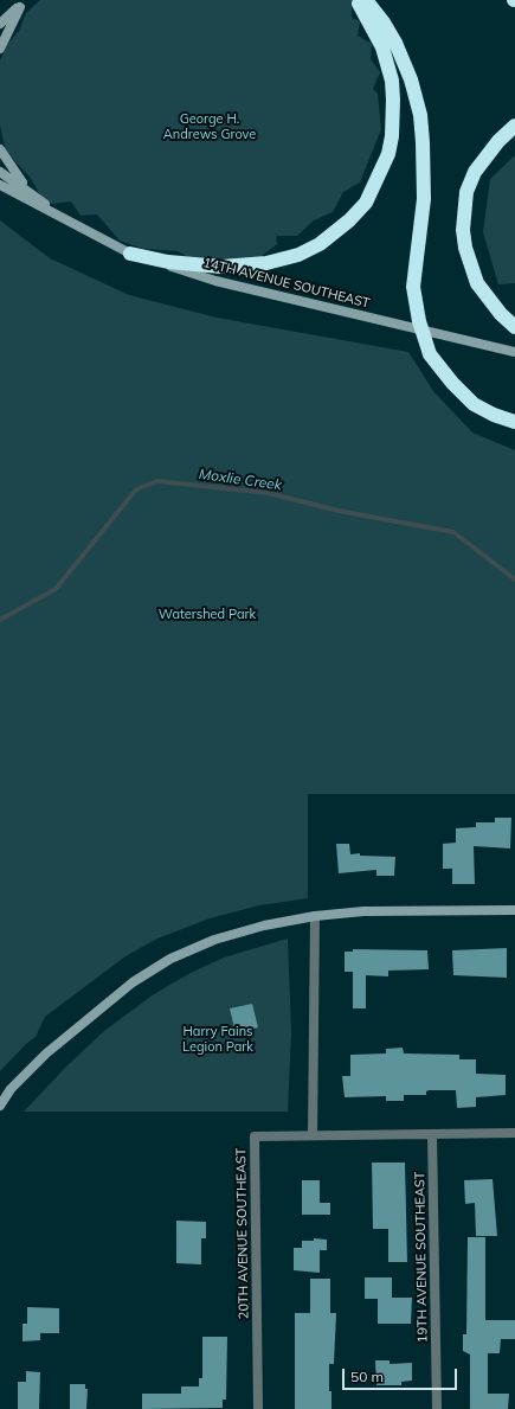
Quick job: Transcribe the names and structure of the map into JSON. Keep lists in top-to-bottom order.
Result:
{
  "streets": {
    "main road": ["14TH AVENUE SOUTHEAST"],
    "street": ["20TH AVENUE SOUTHEAST", "19TH AVENUE SOUTHEAST"]
  },
  "water": ["Moxlie Creek"],
  "parks": ["George H. Andrews Grove", "Watershed Park", "Harry Fains Legion Park"],
  "scale_bar": "50 m"
}
